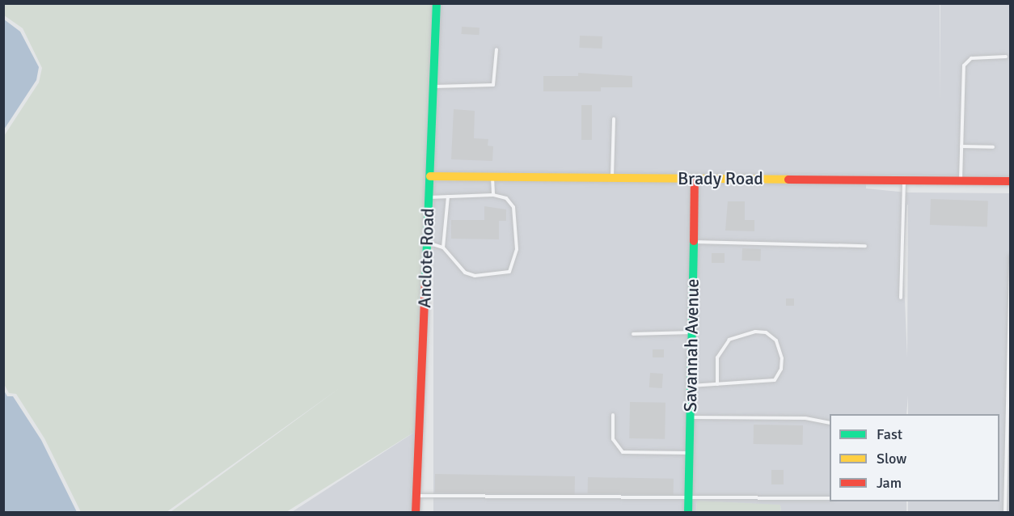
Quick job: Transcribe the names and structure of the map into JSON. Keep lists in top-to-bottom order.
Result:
{
  "streets": {
    "street": ["Brady Road", "Anclote Road", "Savannah Avenue"]
  },
  "crossings": [
    ["Brady Road", "Anclote Road"],
    ["Brady Road", "Savannah Avenue"]
  ],
  "legend": ["Fast", "Slow", "Jam"]
}
